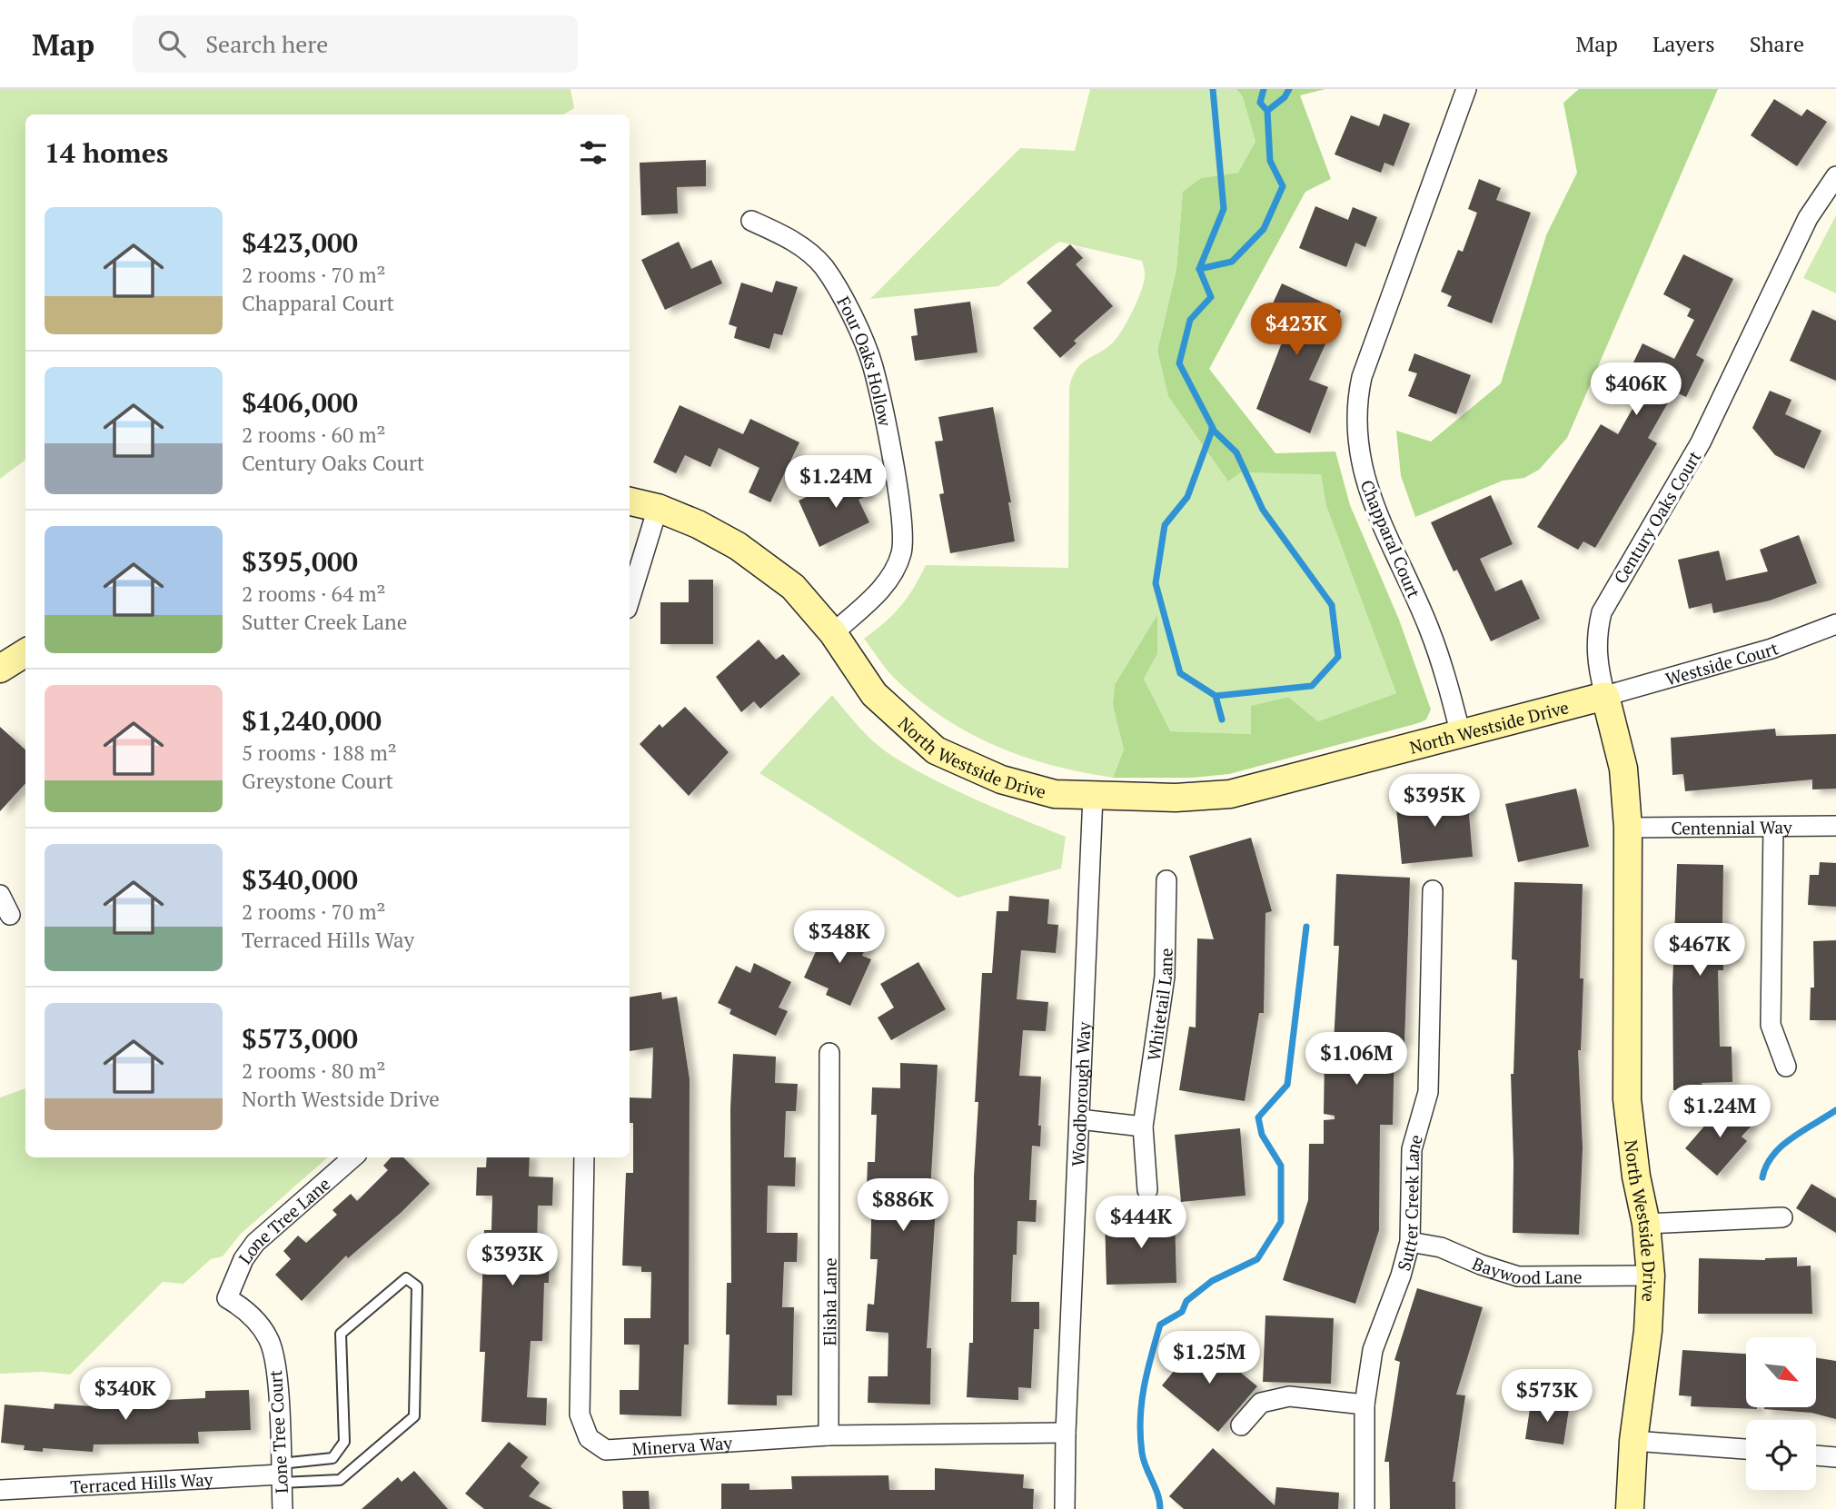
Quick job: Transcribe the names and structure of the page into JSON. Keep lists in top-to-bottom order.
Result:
{
  "streets": {
    "street": [
      "Four Oaks Hollow",
      "Century Oaks Court",
      "Chapparal Court",
      "Westside Court",
      "North Westside Drive",
      "Centennial Way",
      "Whitetail Lane",
      "Woodborough Way",
      "Sutter Creek Lane",
      "Lone Tree Lane",
      "Baywood Lane",
      "Elisha Lane",
      "Lone Tree Court",
      "Minerva Way",
      "Terraced Hills Way"
    ]
  },
  "crossings": [
    ["Four Oaks Hollow", "North Westside Drive"],
    ["Century Oaks Court", "Westside Court"],
    ["Century Oaks Court", "North Westside Drive"],
    ["Chapparal Court", "North Westside Drive"],
    ["Westside Court", "North Westside Drive"],
    ["North Westside Drive", "Centennial Way"],
    ["North Westside Drive", "Woodborough Way"],
    ["North Westside Drive", "Baywood Lane"],
    ["Woodborough Way", "Minerva Way"],
    ["Sutter Creek Lane", "Baywood Lane"],
    ["Lone Tree Lane", "Lone Tree Court"],
    ["Elisha Lane", "Minerva Way"],
    ["Lone Tree Court", "Terraced Hills Way"]
  ],
  "north": "bottom right",
  "page": {
    "header": "Map",
    "search": "Search here",
    "nav": ["Map", "Layers", "Share"],
    "heading": "14 homes",
    "list": [
      {
        "name": "$423,000",
        "note": "2 rooms · 70 m² · Chapparal Court"
      },
      {
        "name": "$406,000",
        "note": "2 rooms · 60 m² · Century Oaks Court"
      },
      {
        "name": "$395,000",
        "note": "2 rooms · 64 m² · Sutter Creek Lane"
      },
      {
        "name": "$1,240,000",
        "note": "5 rooms · 188 m² · Greystone Court"
      },
      {
        "name": "$340,000",
        "note": "2 rooms · 70 m² · Terraced Hills Way"
      },
      {
        "name": "$573,000",
        "note": "2 rooms · 80 m² · North Westside Drive"
      }
    ],
    "price": [
      "$423K",
      "$406K",
      "$1.24M",
      "$395K",
      "$348K",
      "$467K",
      "$1.06M",
      "$1.24M",
      "$886K",
      "$444K",
      "$393K",
      "$1.25M",
      "$340K",
      "$573K"
    ]
  }
}
